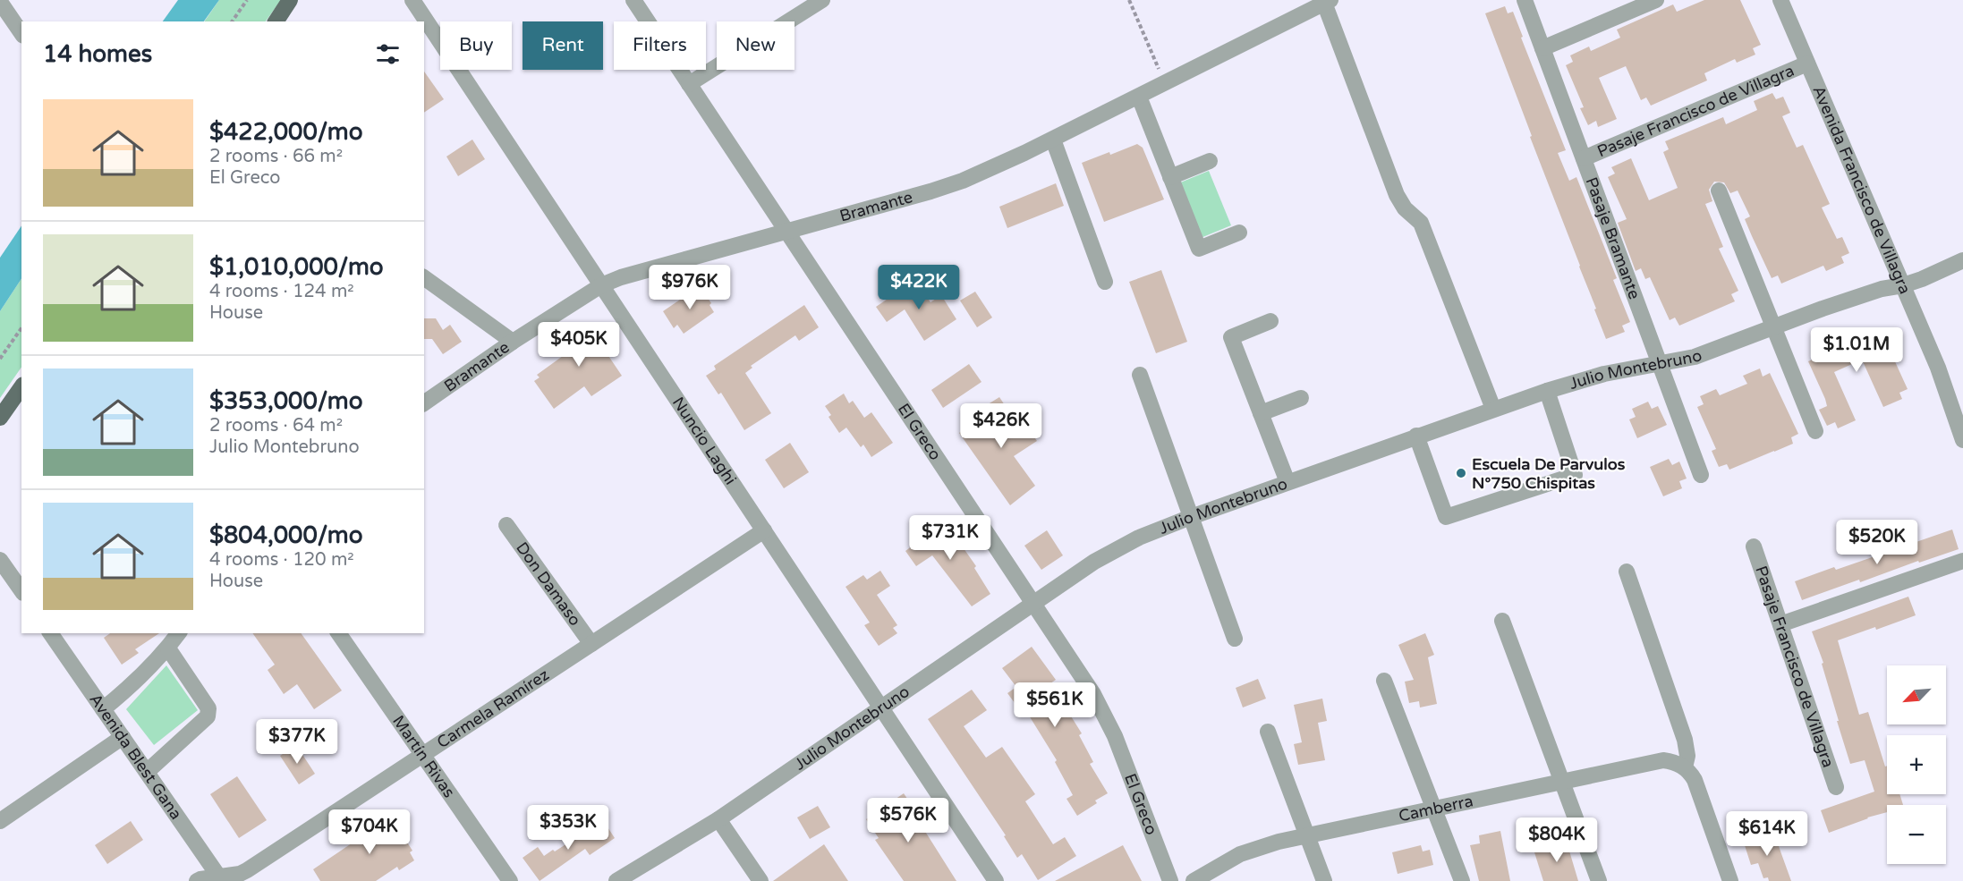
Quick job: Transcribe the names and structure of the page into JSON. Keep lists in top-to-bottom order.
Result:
{
  "streets": {
    "street": [
      "Pasaje Francisco de Villagra",
      "Avenida Francisco de Villagra",
      "Bramante",
      "Pasaje Bramante",
      "Julio Montebruno",
      "El Greco",
      "Nuncio Laghi",
      "Don Damaso",
      "Carmela Ramírez",
      "Martín Rivas",
      "Avenida Blest Gana",
      "Camberra"
    ]
  },
  "crossings": [
    ["Pasaje Francisco de Villagra", "Avenida Francisco de Villagra"],
    ["Pasaje Francisco de Villagra", "Pasaje Bramante"],
    ["Avenida Francisco de Villagra", "Julio Montebruno"],
    ["Bramante", "El Greco"],
    ["Bramante", "Nuncio Laghi"],
    ["Pasaje Bramante", "Julio Montebruno"],
    ["Julio Montebruno", "El Greco"],
    ["Julio Montebruno", "Nuncio Laghi"],
    ["Nuncio Laghi", "Carmela Ramírez"],
    ["Don Damaso", "Carmela Ramírez"],
    ["Carmela Ramírez", "Martín Rivas"],
    ["Carmela Ramírez", "Avenida Blest Gana"]
  ],
  "places": ["Escuela De Parvulos N°750 Chispitas"],
  "north": "bottom left",
  "page": {
    "chip": [
      "Buy",
      "Rent",
      "Filters",
      "New"
    ],
    "heading": "14 homes",
    "list": [
      {
        "name": "$422,000/mo",
        "note": "2 rooms · 66 m² · El Greco"
      },
      {
        "name": "$1,010,000/mo",
        "note": "4 rooms · 124 m² · House"
      },
      {
        "name": "$353,000/mo",
        "note": "2 rooms · 64 m² · Julio Montebruno"
      },
      {
        "name": "$804,000/mo",
        "note": "4 rooms · 120 m² · House"
      }
    ],
    "price": [
      "$976K",
      "$422K",
      "$405K",
      "$1.01M",
      "$426K",
      "$731K",
      "$520K",
      "$561K",
      "$377K",
      "$576K",
      "$353K",
      "$704K",
      "$614K",
      "$804K"
    ],
    "map_buttons": ["+", "−"]
  }
}
